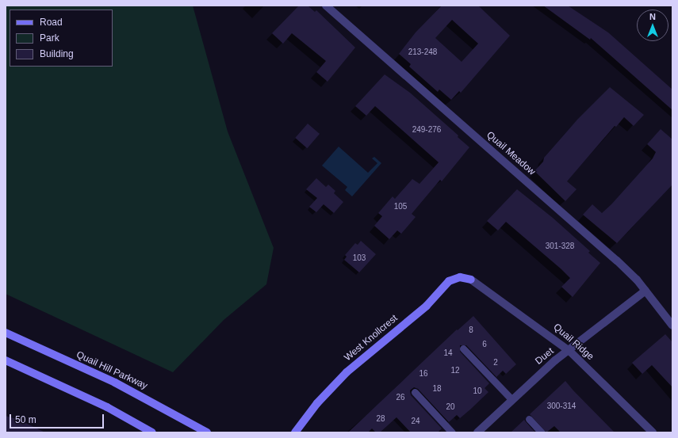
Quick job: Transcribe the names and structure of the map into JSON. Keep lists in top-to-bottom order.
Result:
{
  "streets": {
    "main road": ["West Knollcrest", "Quail Hill Parkway"],
    "street": ["Quail Meadow", "Quail Ridge", "Duet"]
  },
  "crossings": [
    ["Quail Meadow", "Duet"],
    ["West Knollcrest", "Quail Ridge"],
    ["Quail Ridge", "Duet"]
  ],
  "house_numbers": [
    "213-248",
    "249-276",
    "105",
    "301-328",
    "103",
    "8",
    "6",
    "14",
    "2",
    "12",
    "16",
    "18",
    "10",
    "26",
    "300-314",
    "20",
    "28",
    "24"
  ],
  "legend": ["Road", "Park", "Building"],
  "scale_bar": "50 m",
  "north": "top"
}
